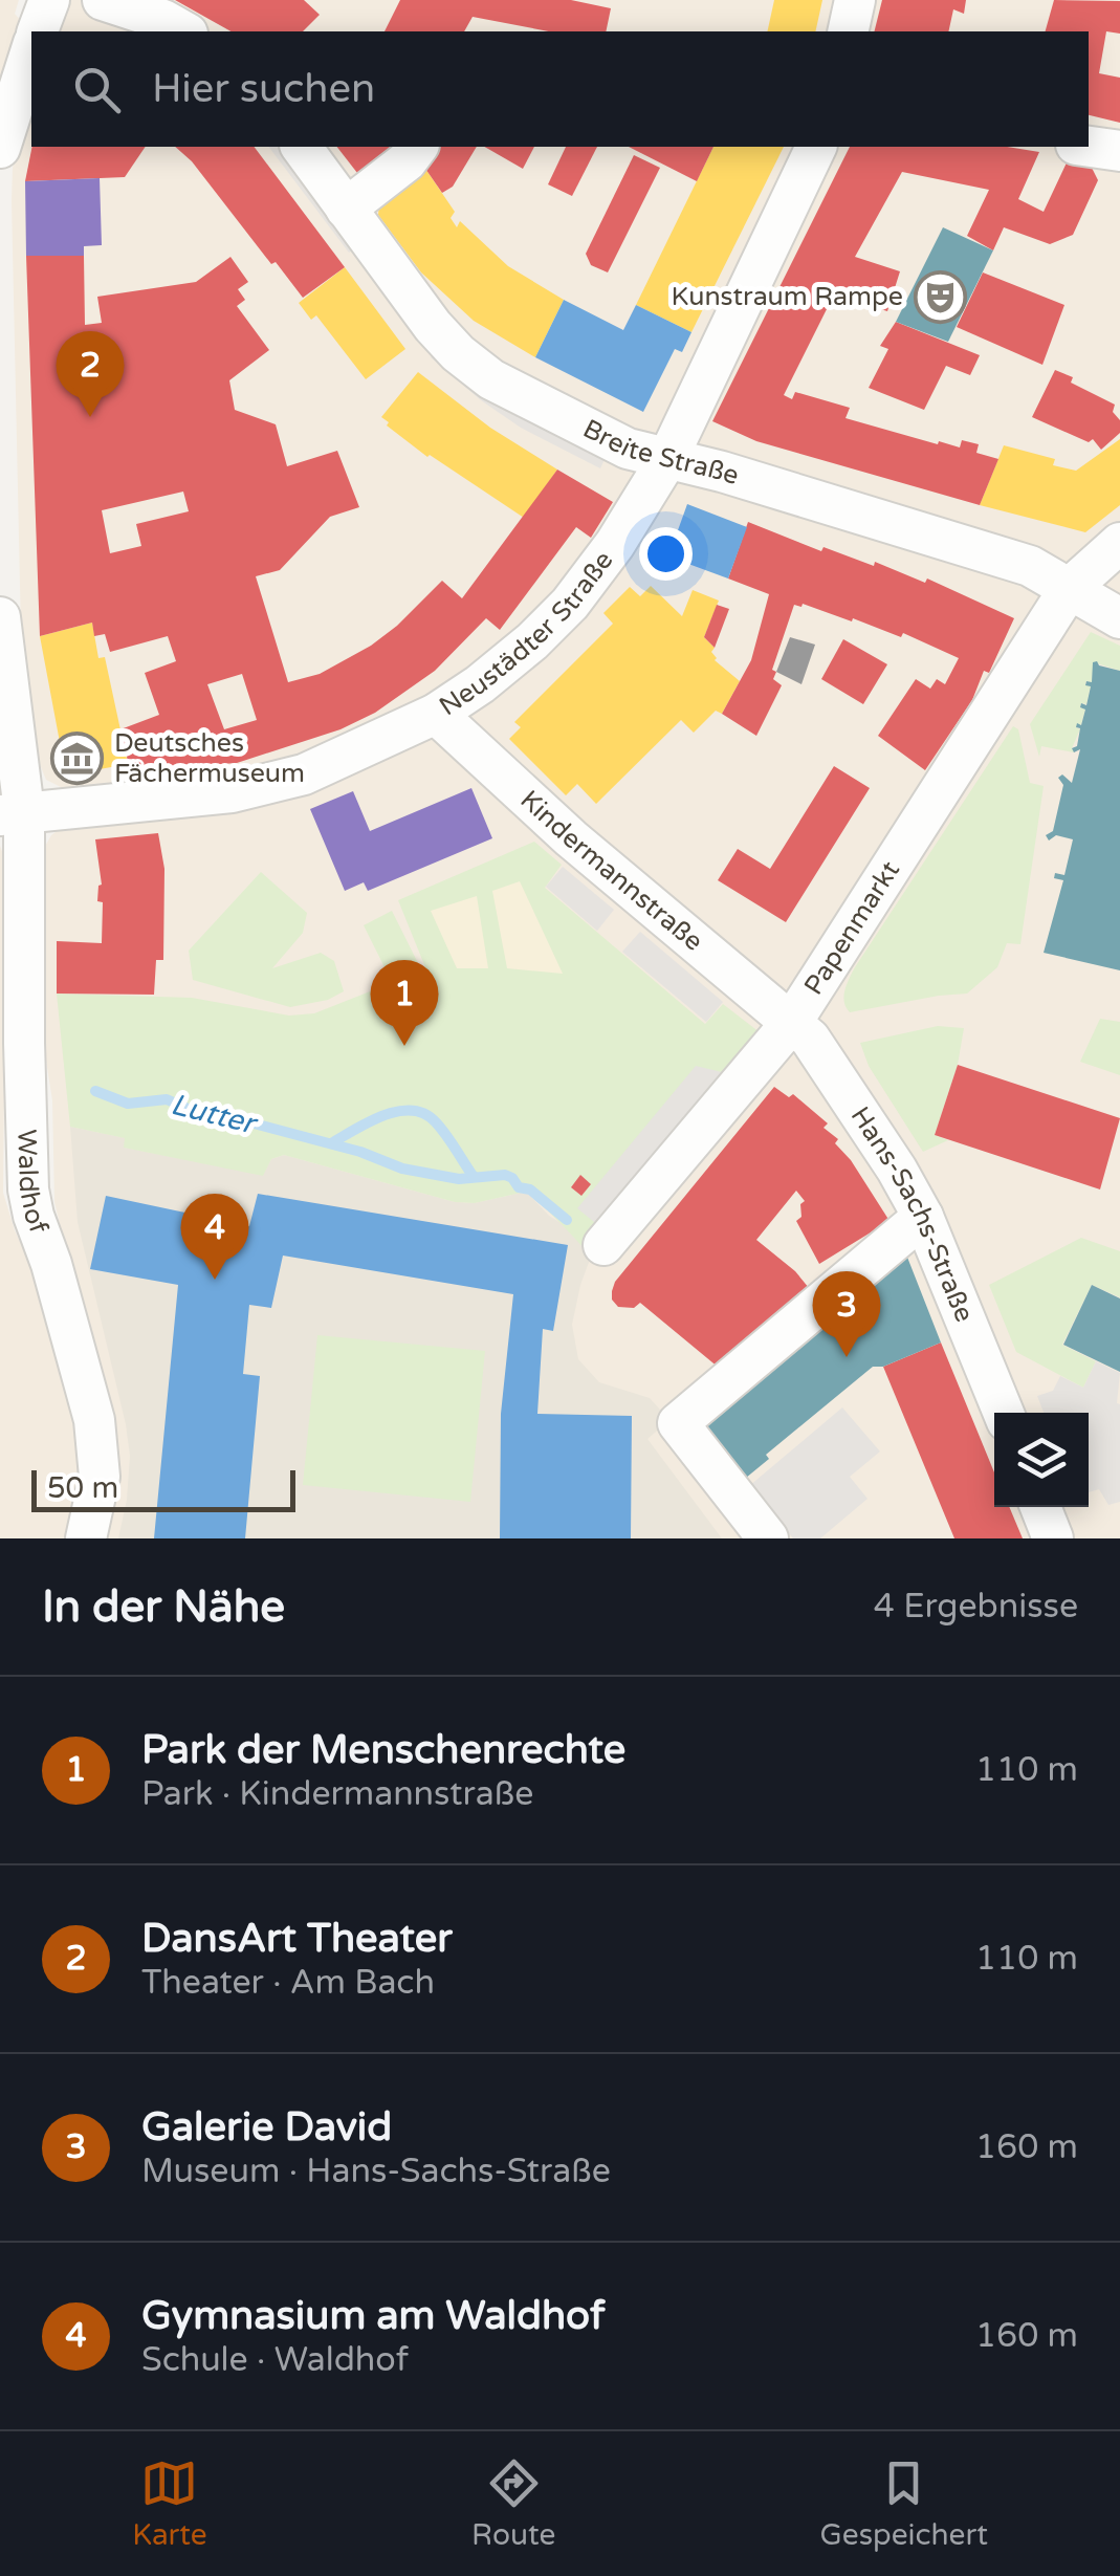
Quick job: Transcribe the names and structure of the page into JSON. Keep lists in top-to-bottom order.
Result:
{
  "streets": {
    "street": [
      "Breite Straße",
      "Neustädter Straße",
      "Kindermannstraße",
      "Papenmarkt",
      "Waldhof",
      "Hans-Sachs-Straße"
    ]
  },
  "crossings": [
    ["Breite Straße", "Neustädter Straße"],
    ["Breite Straße", "Papenmarkt"],
    ["Neustädter Straße", "Kindermannstraße"],
    ["Neustädter Straße", "Waldhof"],
    ["Kindermannstraße", "Papenmarkt"],
    ["Kindermannstraße", "Hans-Sachs-Straße"],
    ["Papenmarkt", "Hans-Sachs-Straße"]
  ],
  "water": ["Lutter"],
  "places": {
    "theatre": ["Kunstraum Rampe"],
    "museum": ["Deutsches Fächermuseum"]
  },
  "scale_bar": "50 m",
  "page": {
    "search": "Hier suchen",
    "pins": [
      "2",
      "1",
      "4",
      "3"
    ],
    "scale": "50 m",
    "heading": ["In der Nähe", "4 Ergebnisse"],
    "list": [
      {
        "mark": "1",
        "name": "Park der Menschenrechte",
        "note": "Park · Kindermannstraße",
        "value": "110 m"
      },
      {
        "mark": "2",
        "name": "DansArt Theater",
        "note": "Theater · Am Bach",
        "value": "110 m"
      },
      {
        "mark": "3",
        "name": "Galerie David",
        "note": "Museum · Hans-Sachs-Straße",
        "value": "160 m"
      },
      {
        "mark": "4",
        "name": "Gymnasium am Waldhof",
        "note": "Schule · Waldhof",
        "value": "160 m"
      }
    ],
    "nav": ["Karte", "Route", "Gespeichert"]
  }
}
